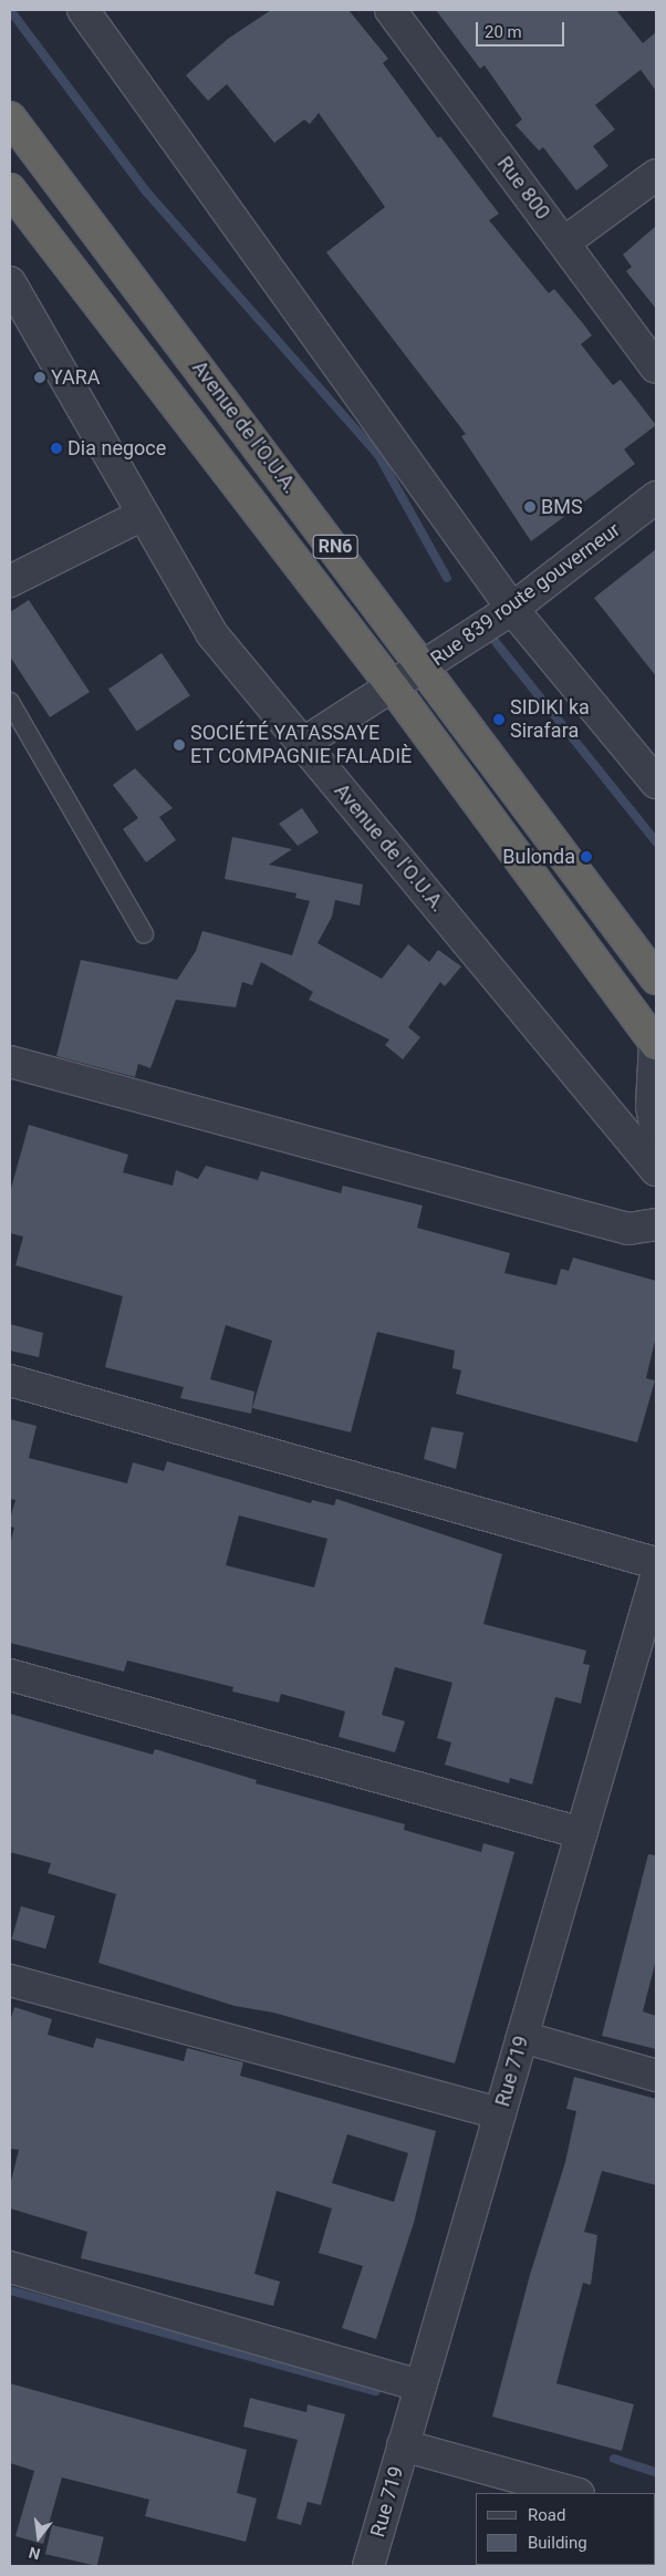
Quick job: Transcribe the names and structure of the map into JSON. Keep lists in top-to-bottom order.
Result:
{
  "streets": {
    "highway": ["Avenue de l'O.U.A.", "RN6"],
    "street": ["Rue 800", "Rue 839 route gouverneur", "Rue 719"]
  },
  "crossings": [
    ["Avenue de l'O.U.A.", "Rue 839 route gouverneur"]
  ],
  "places": [
    "YARA",
    "Dia negoce",
    "BMS",
    "SIDIKI ka Sirafara",
    "SOCIÉTÉ YATASSAYE ET COMPAGNIE FALADIÈ",
    "Bulonda"
  ],
  "legend": ["Road", "Building"],
  "scale_bar": "20 m",
  "north": "bottom"
}
